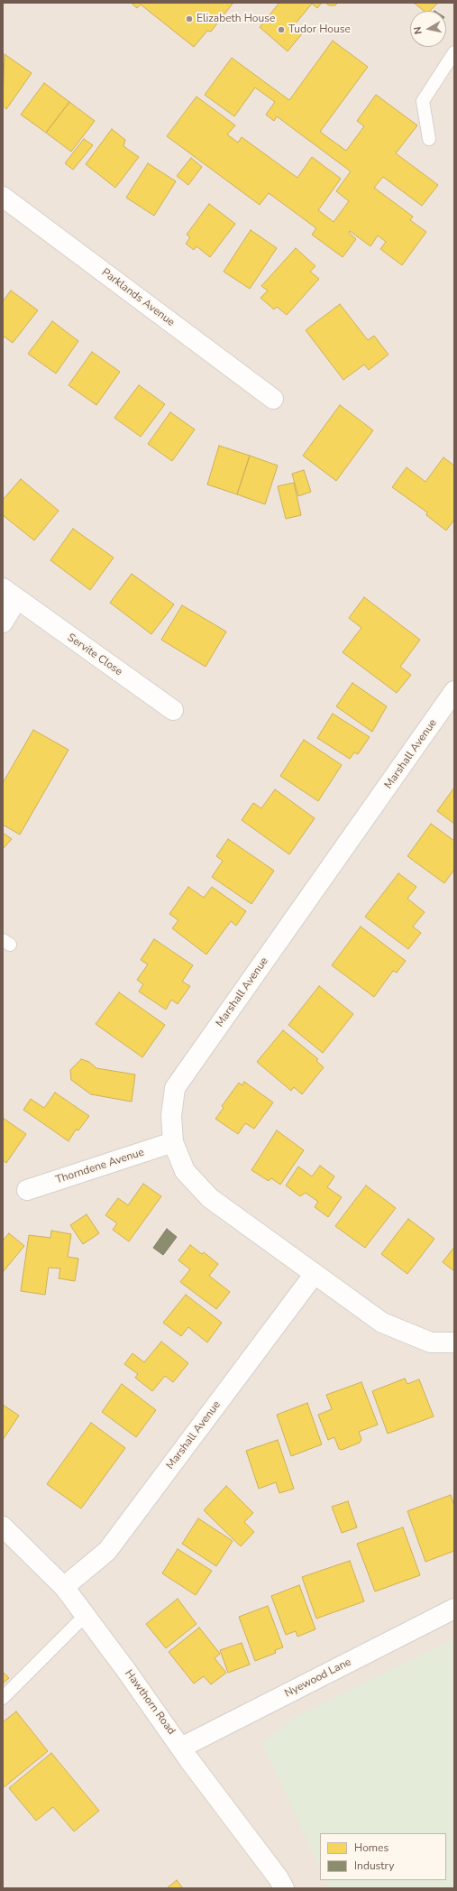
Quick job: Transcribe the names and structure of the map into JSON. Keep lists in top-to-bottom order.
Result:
{
  "streets": {
    "street": [
      "Parklands Avenue",
      "Servite Close",
      "Marshall Avenue",
      "Thorndene Avenue",
      "Nyewood Lane",
      "Hawthorn Road"
    ]
  },
  "crossings": [
    ["Marshall Avenue", "Thorndene Avenue"],
    ["Marshall Avenue", "Hawthorn Road"],
    ["Nyewood Lane", "Hawthorn Road"]
  ],
  "places": ["Elizabeth House", "Tudor House"],
  "legend": ["Homes", "Industry"],
  "north": "left"
}
